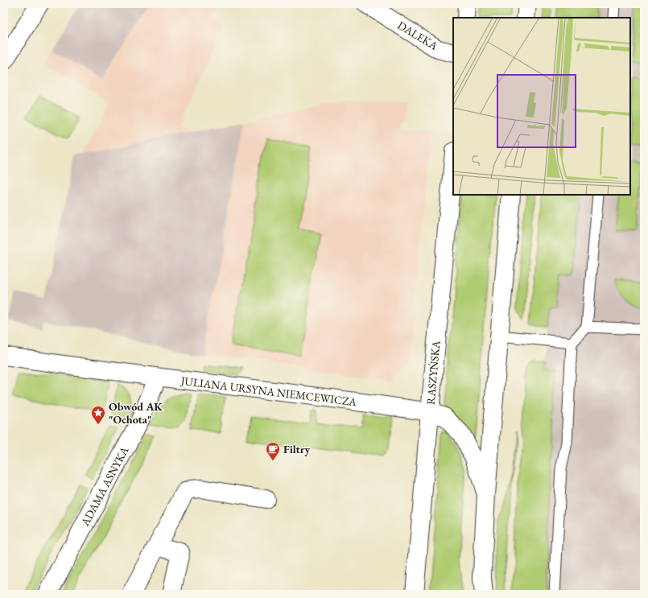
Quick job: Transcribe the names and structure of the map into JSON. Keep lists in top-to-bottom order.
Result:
{
  "streets": {
    "street": [
      "DALEKA",
      "RASZYŃSKA",
      "JULIANA URSYNA NIEMCEWICZA",
      "ADAMA ASNYKA"
    ]
  },
  "crossings": [
    ["RASZYŃSKA", "JULIANA URSYNA NIEMCEWICZA"],
    ["JULIANA URSYNA NIEMCEWICZA", "ADAMA ASNYKA"]
  ],
  "places": {
    "place": ["Obwód AK \"Ochota\""],
    "cafe": ["Filtry"]
  }
}
